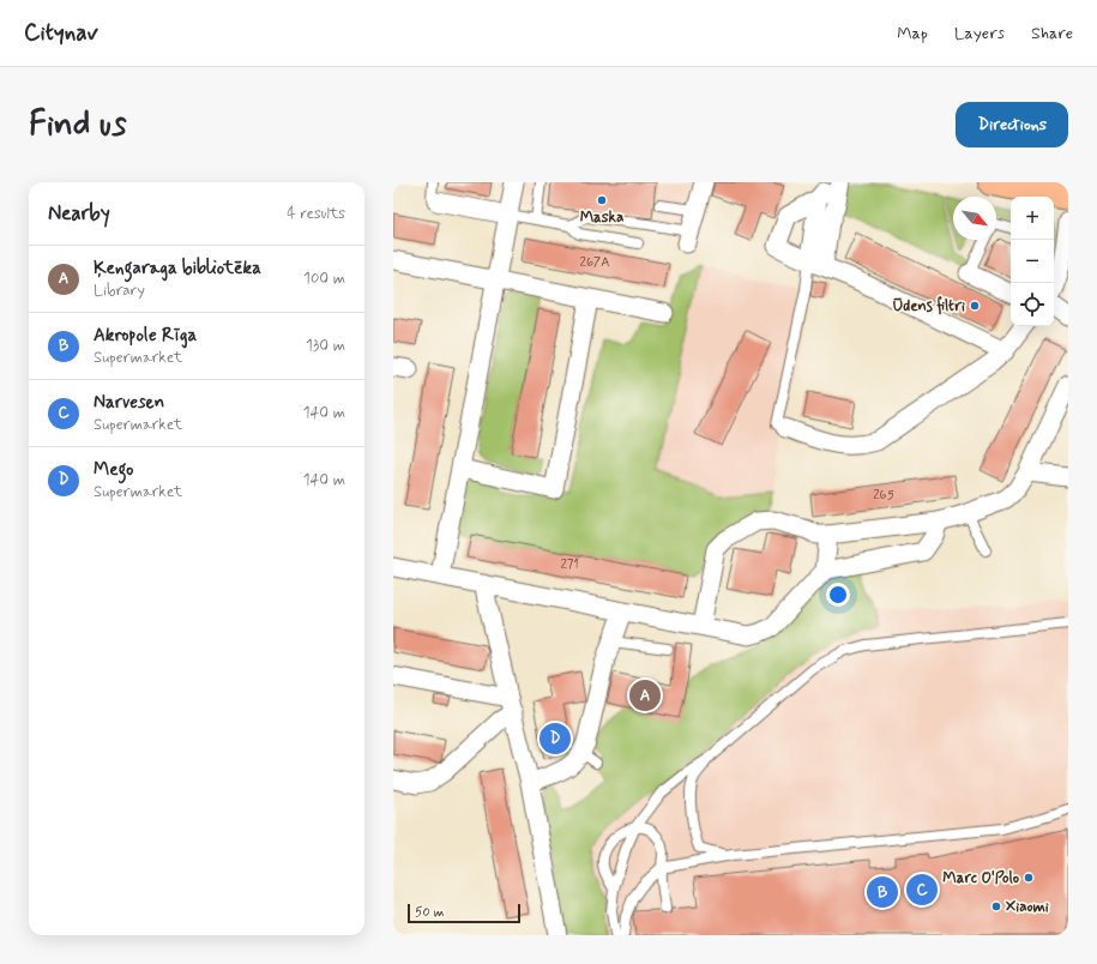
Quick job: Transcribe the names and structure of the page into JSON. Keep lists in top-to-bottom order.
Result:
{
  "places": [
    "Maska",
    "Ūdens filtri",
    "Marc O'Polo",
    "Xiaomi"
  ],
  "house_numbers": ["267A", "265", "271"],
  "scale_bar": "50 m",
  "north": "bottom right",
  "page": {
    "header": "Citynav",
    "nav": ["Map", "Layers", "Share"],
    "buttons": "Directions",
    "title": "Find us",
    "heading": ["Nearby", "4 results"],
    "map_buttons": ["+", "−"],
    "list": [
      {
        "mark": "A",
        "name": "Ķengaraga bibliotēka",
        "note": "Library",
        "value": "100 m"
      },
      {
        "mark": "B",
        "name": "Akropole Rīga",
        "note": "Supermarket",
        "value": "130 m"
      },
      {
        "mark": "C",
        "name": "Narvesen",
        "note": "Supermarket",
        "value": "140 m"
      },
      {
        "mark": "D",
        "name": "Mego",
        "note": "Supermarket",
        "value": "140 m"
      }
    ],
    "pins": [
      "A",
      "D",
      "C",
      "B"
    ],
    "scale": "50 m"
  }
}
